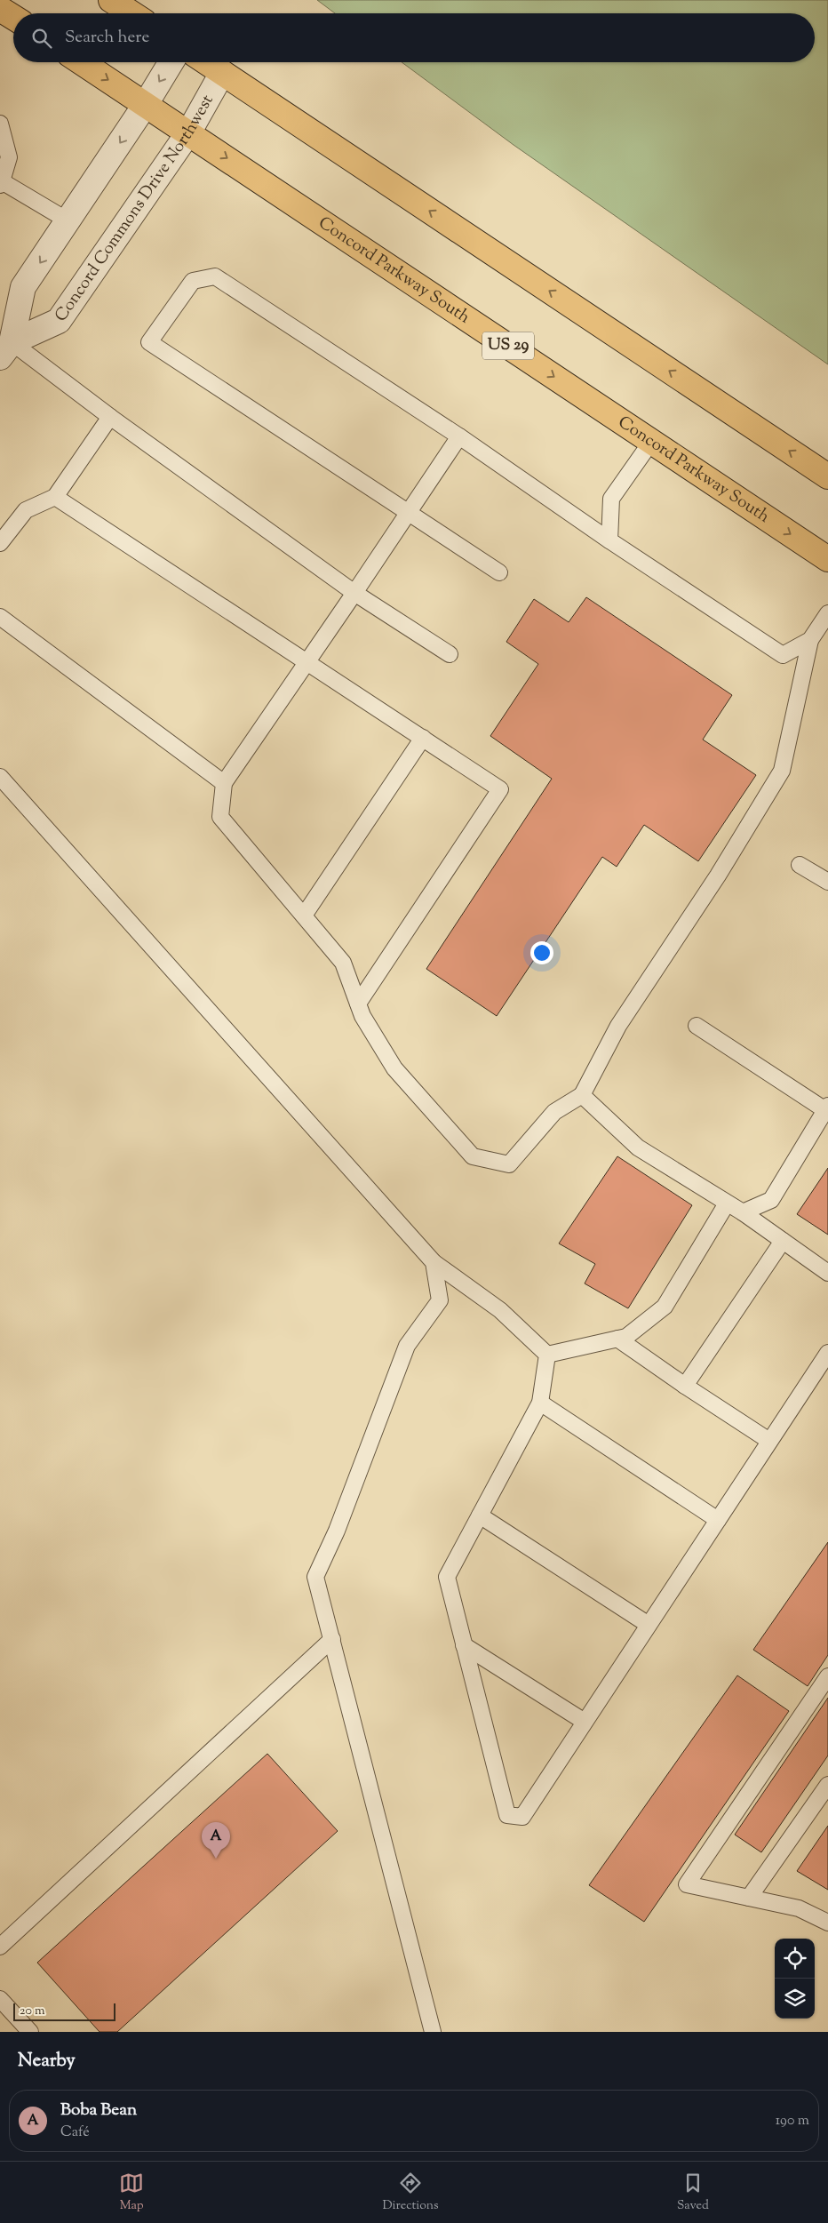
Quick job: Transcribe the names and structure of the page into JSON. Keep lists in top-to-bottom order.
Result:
{
  "streets": {
    "main road": ["Concord Parkway South", "US 29"],
    "street": ["Concord Commons Drive Northwest"]
  },
  "crossings": [
    ["Concord Commons Drive Northwest", "Concord Parkway South"]
  ],
  "scale_bar": "20 m",
  "page": {
    "search": "Search here",
    "pins": "A",
    "scale": "20 m",
    "heading": "Nearby",
    "list": [
      {
        "mark": "A",
        "name": "Boba Bean",
        "note": "Café",
        "value": "190 m"
      }
    ],
    "nav": ["Map", "Directions", "Saved"]
  }
}
